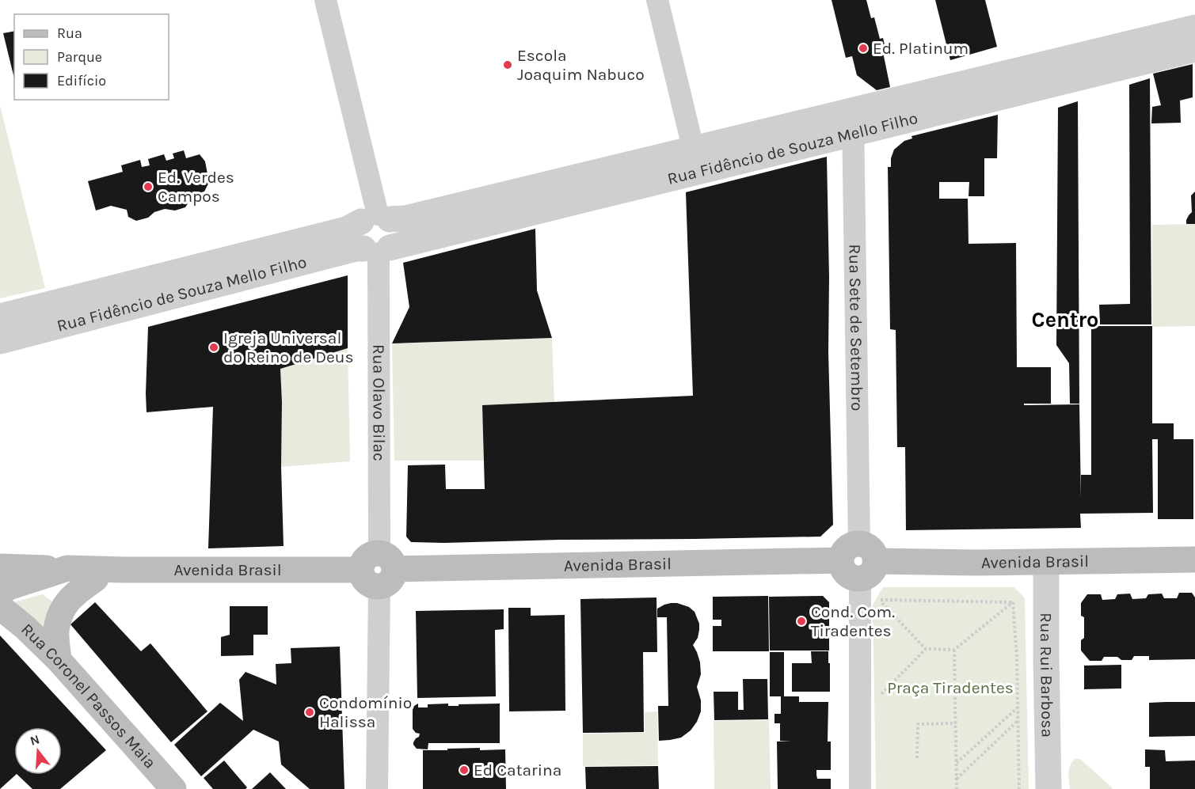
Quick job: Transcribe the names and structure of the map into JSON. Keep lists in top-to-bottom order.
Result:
{
  "streets": {
    "main road": ["Avenida Brasil", "Rua Coronel Passos Maia"],
    "street": [
      "Rua Fidêncio de Souza Mello Filho",
      "Rua Sete de Setembro",
      "Rua Olavo Bilac",
      "Rua Rui Barbosa"
    ]
  },
  "crossings": [
    ["Rua Fidêncio de Souza Mello Filho", "Rua Sete de Setembro"],
    ["Rua Fidêncio de Souza Mello Filho", "Rua Olavo Bilac"],
    ["Rua Sete de Setembro", "Avenida Brasil"],
    ["Rua Olavo Bilac", "Avenida Brasil"],
    ["Avenida Brasil", "Rua Rui Barbosa"],
    ["Avenida Brasil", "Rua Coronel Passos Maia"]
  ],
  "districts": ["Centro"],
  "parks": ["Praça Tiradentes"],
  "places": [
    "Ed. Platinum",
    "Escola Joaquim Nabuco",
    "Ed. Verdes Campos",
    "Igreja Universal do Reino de Deus",
    "Cond. Com. Tiradentes",
    "Condomínio Halissa",
    "Ed Catarina"
  ],
  "legend": ["Rua", "Parque", "Edifício"],
  "north": "top"
}
